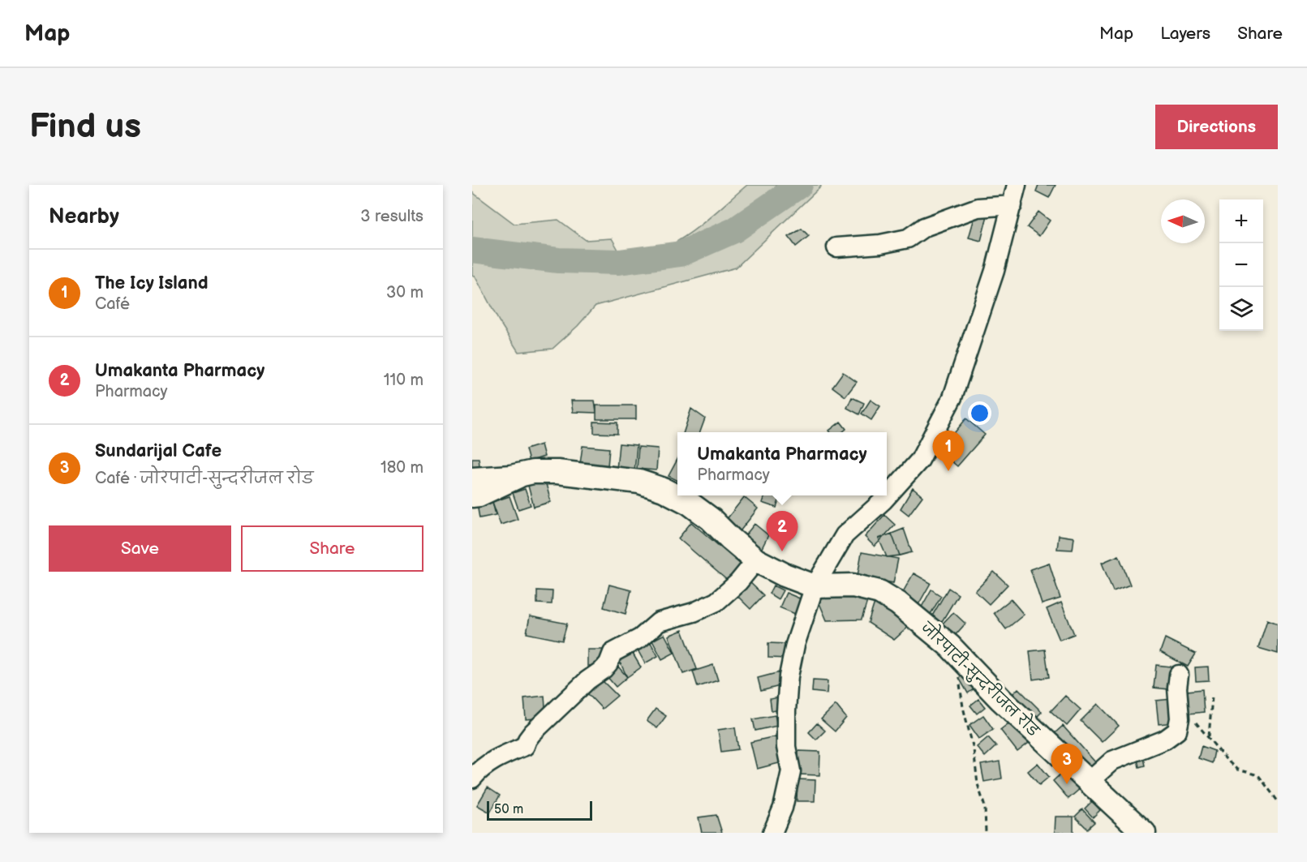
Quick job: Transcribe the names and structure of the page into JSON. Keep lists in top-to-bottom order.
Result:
{
  "streets": {
    "main road": ["जोरपाटी-सुन्दरीजल रोड"]
  },
  "scale_bar": "50 m",
  "north": "left",
  "page": {
    "header": "Map",
    "nav": ["Map", "Layers", "Share"],
    "buttons": [
      "Directions",
      ["Save", "Share"]
    ],
    "title": "Find us",
    "heading": ["Nearby", "3 results"],
    "map_buttons": ["+", "−"],
    "list": [
      {
        "mark": "1",
        "name": "The Icy Island",
        "note": "Café",
        "value": "30 m"
      },
      {
        "mark": "2",
        "name": "Umakanta Pharmacy",
        "note": "Pharmacy",
        "value": "110 m"
      },
      {
        "mark": "3",
        "name": "Sundarijal Cafe",
        "note": "Café · जोरपाटी-सुन्दरीजल रोड",
        "value": "180 m"
      }
    ],
    "pins": ["1", "2", "3"],
    "popup": ["Umakanta Pharmacy", "Pharmacy"],
    "scale": "50 m"
  }
}
